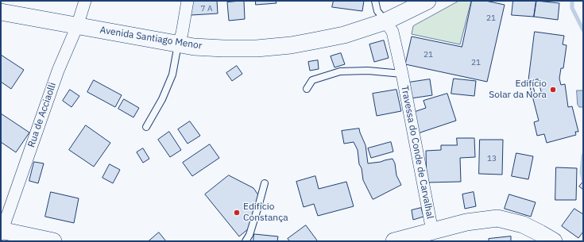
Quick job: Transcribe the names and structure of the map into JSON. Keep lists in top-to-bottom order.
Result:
{
  "streets": {
    "main road": ["Avenida Santiago Menor"],
    "street": ["Rua de Acciaolli", "Travessa do Conde de Carvalhal"]
  },
  "crossings": [
    ["Avenida Santiago Menor", "Rua de Acciaolli"],
    ["Avenida Santiago Menor", "Travessa do Conde de Carvalhal"]
  ],
  "places": ["Edifício Solar da Nora", "Edifício Constança"],
  "house_numbers": [
    "7 A",
    "21",
    "21",
    "21",
    "13"
  ]
}
